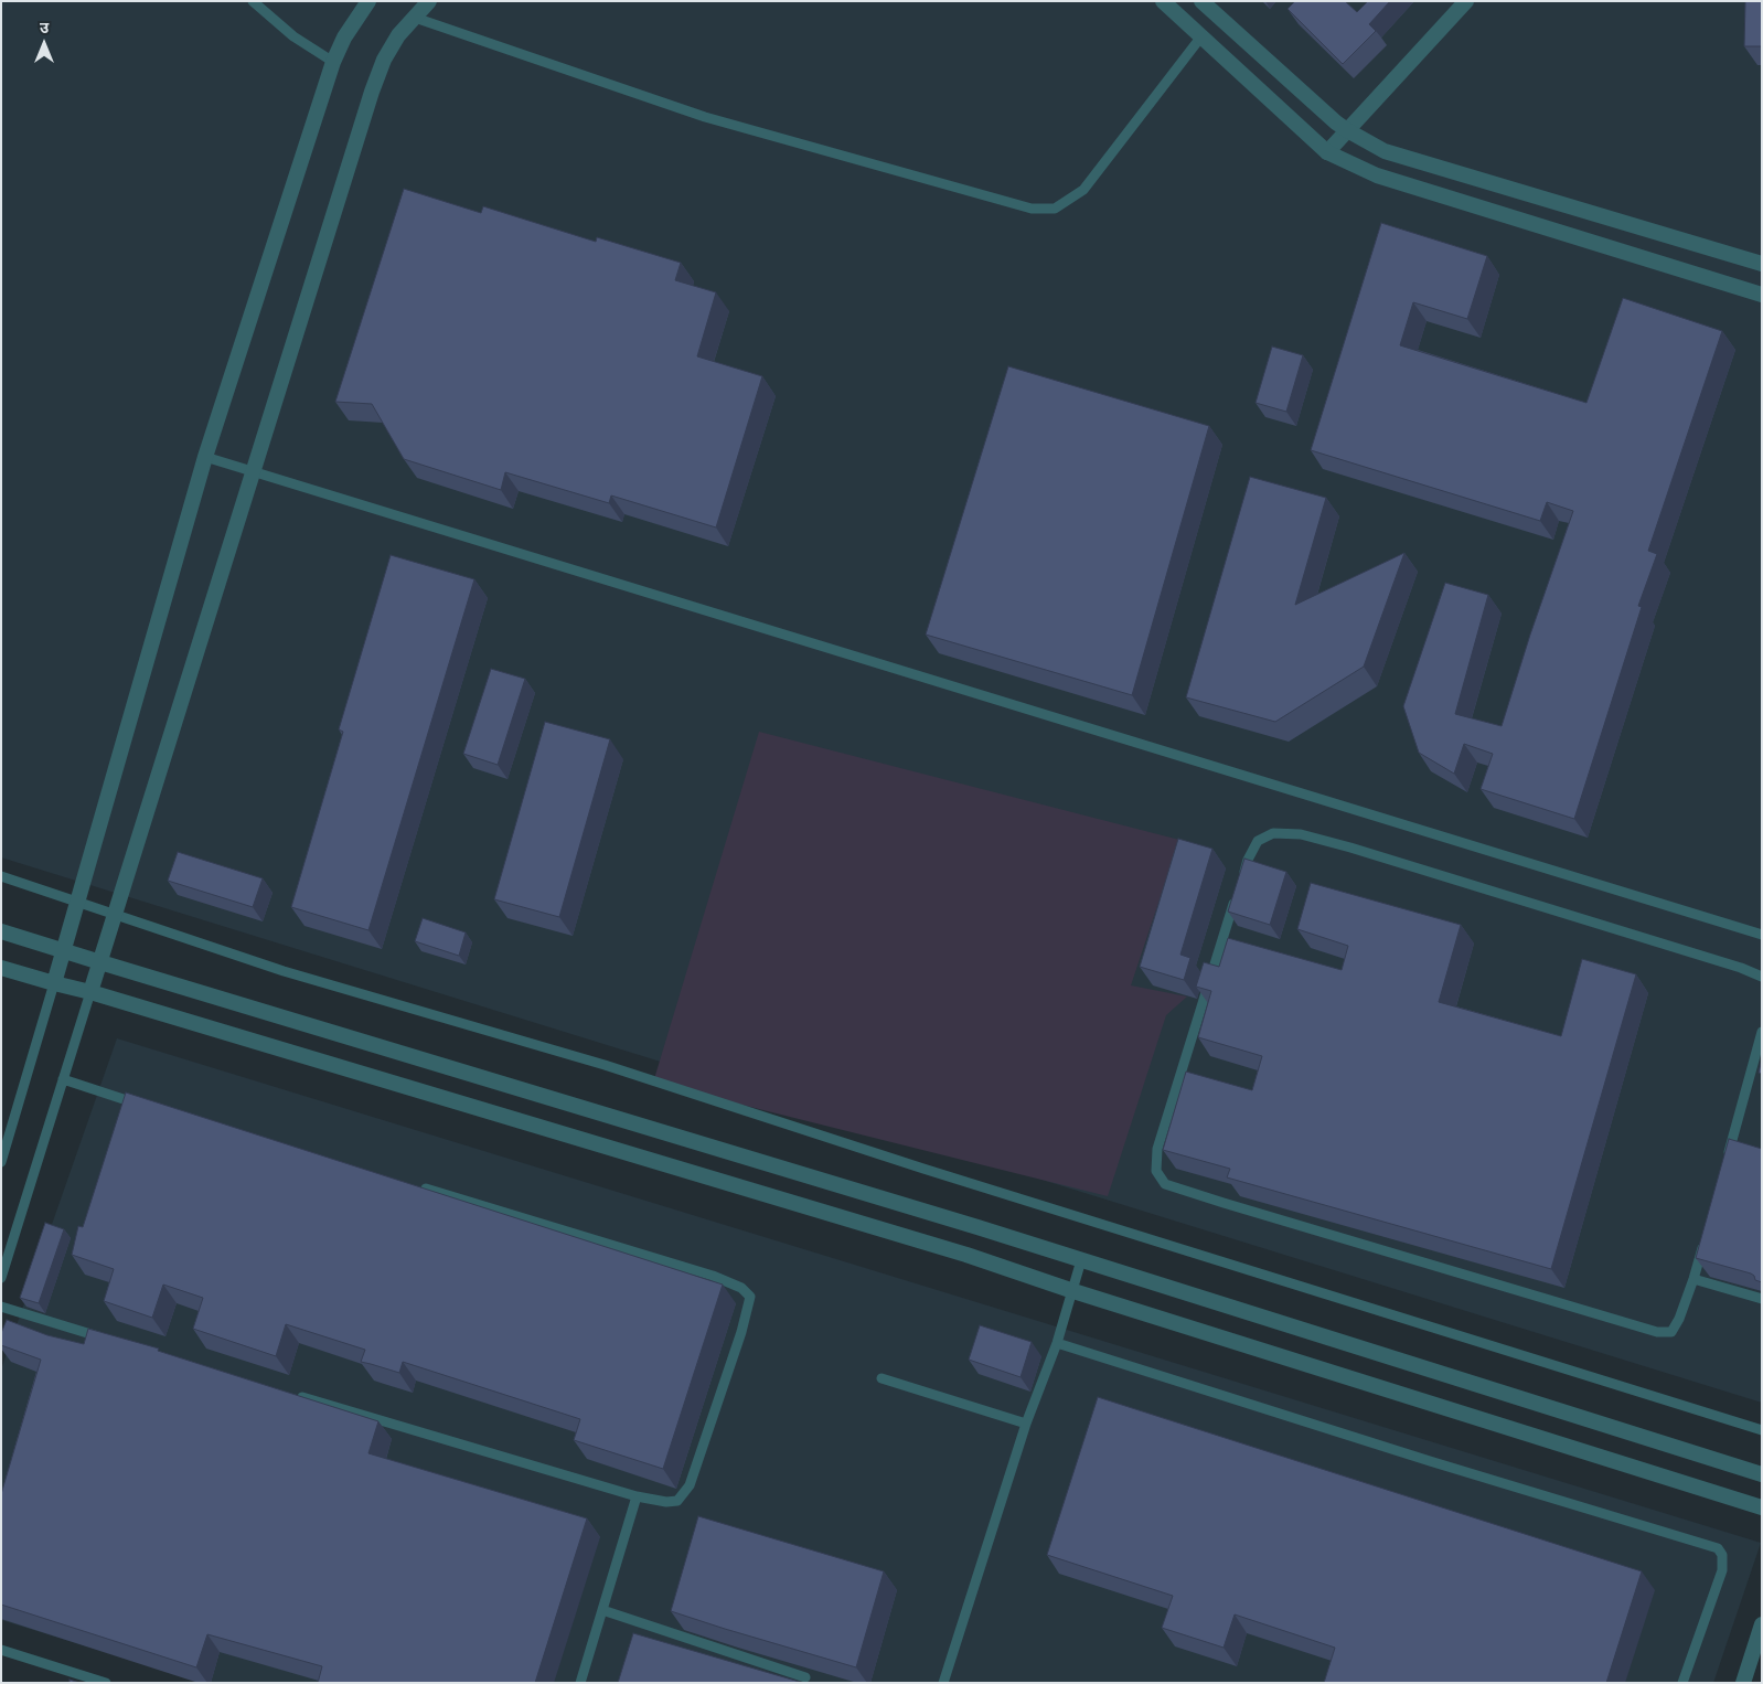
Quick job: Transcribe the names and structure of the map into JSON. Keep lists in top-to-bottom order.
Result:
{
  "north": "top"
}
